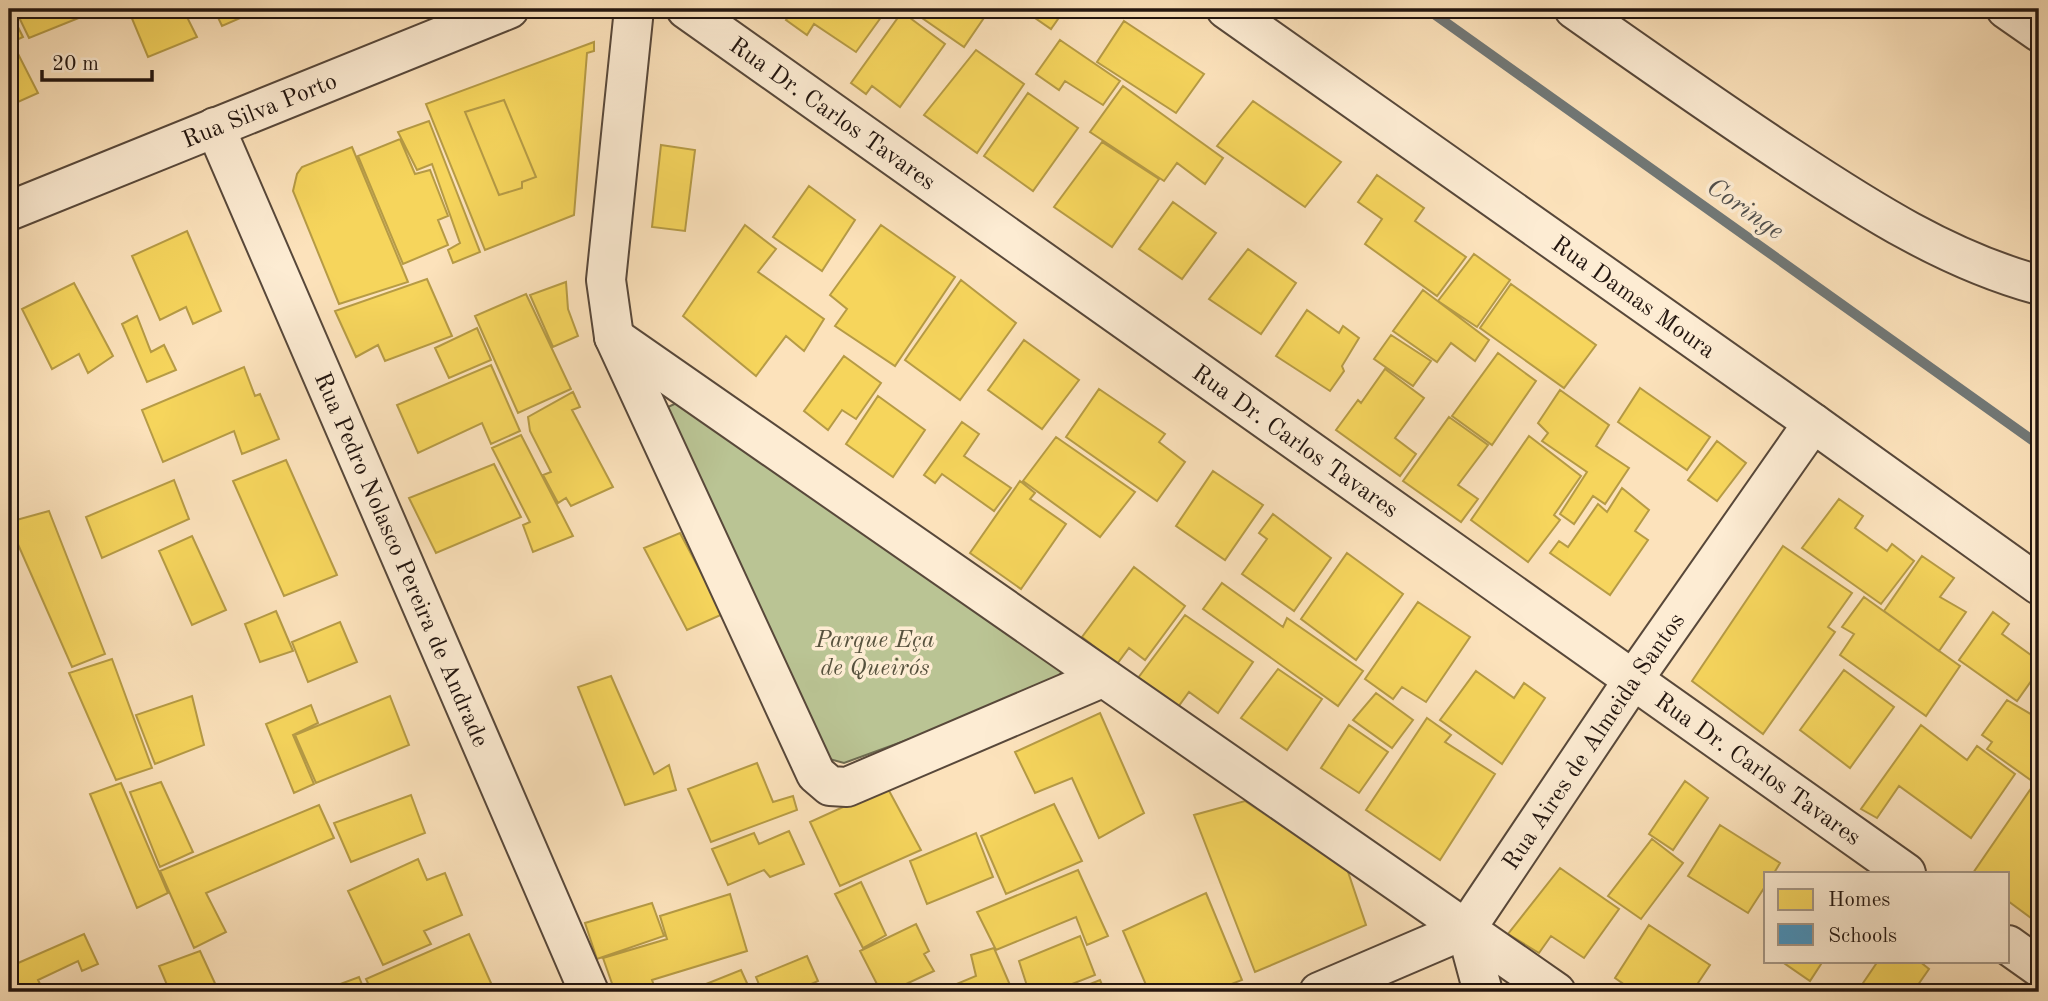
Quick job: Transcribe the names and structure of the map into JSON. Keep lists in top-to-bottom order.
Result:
{
  "streets": {
    "street": [
      "Rua Silva Porto",
      "Rua Dr. Carlos Tavares",
      "Rua Damas Moura",
      "Rua Pedro Nolasco Pereira de Andrade",
      "Rua Aires de Almeida Santos"
    ]
  },
  "crossings": [
    ["Rua Silva Porto", "Rua Pedro Nolasco Pereira de Andrade"],
    ["Rua Dr. Carlos Tavares", "Rua Aires de Almeida Santos"],
    ["Rua Damas Moura", "Rua Aires de Almeida Santos"]
  ],
  "water": ["Coringe"],
  "parks": ["Parque Eça de Queirós"],
  "legend": ["Homes", "Schools"],
  "scale_bar": "20 m"
}
